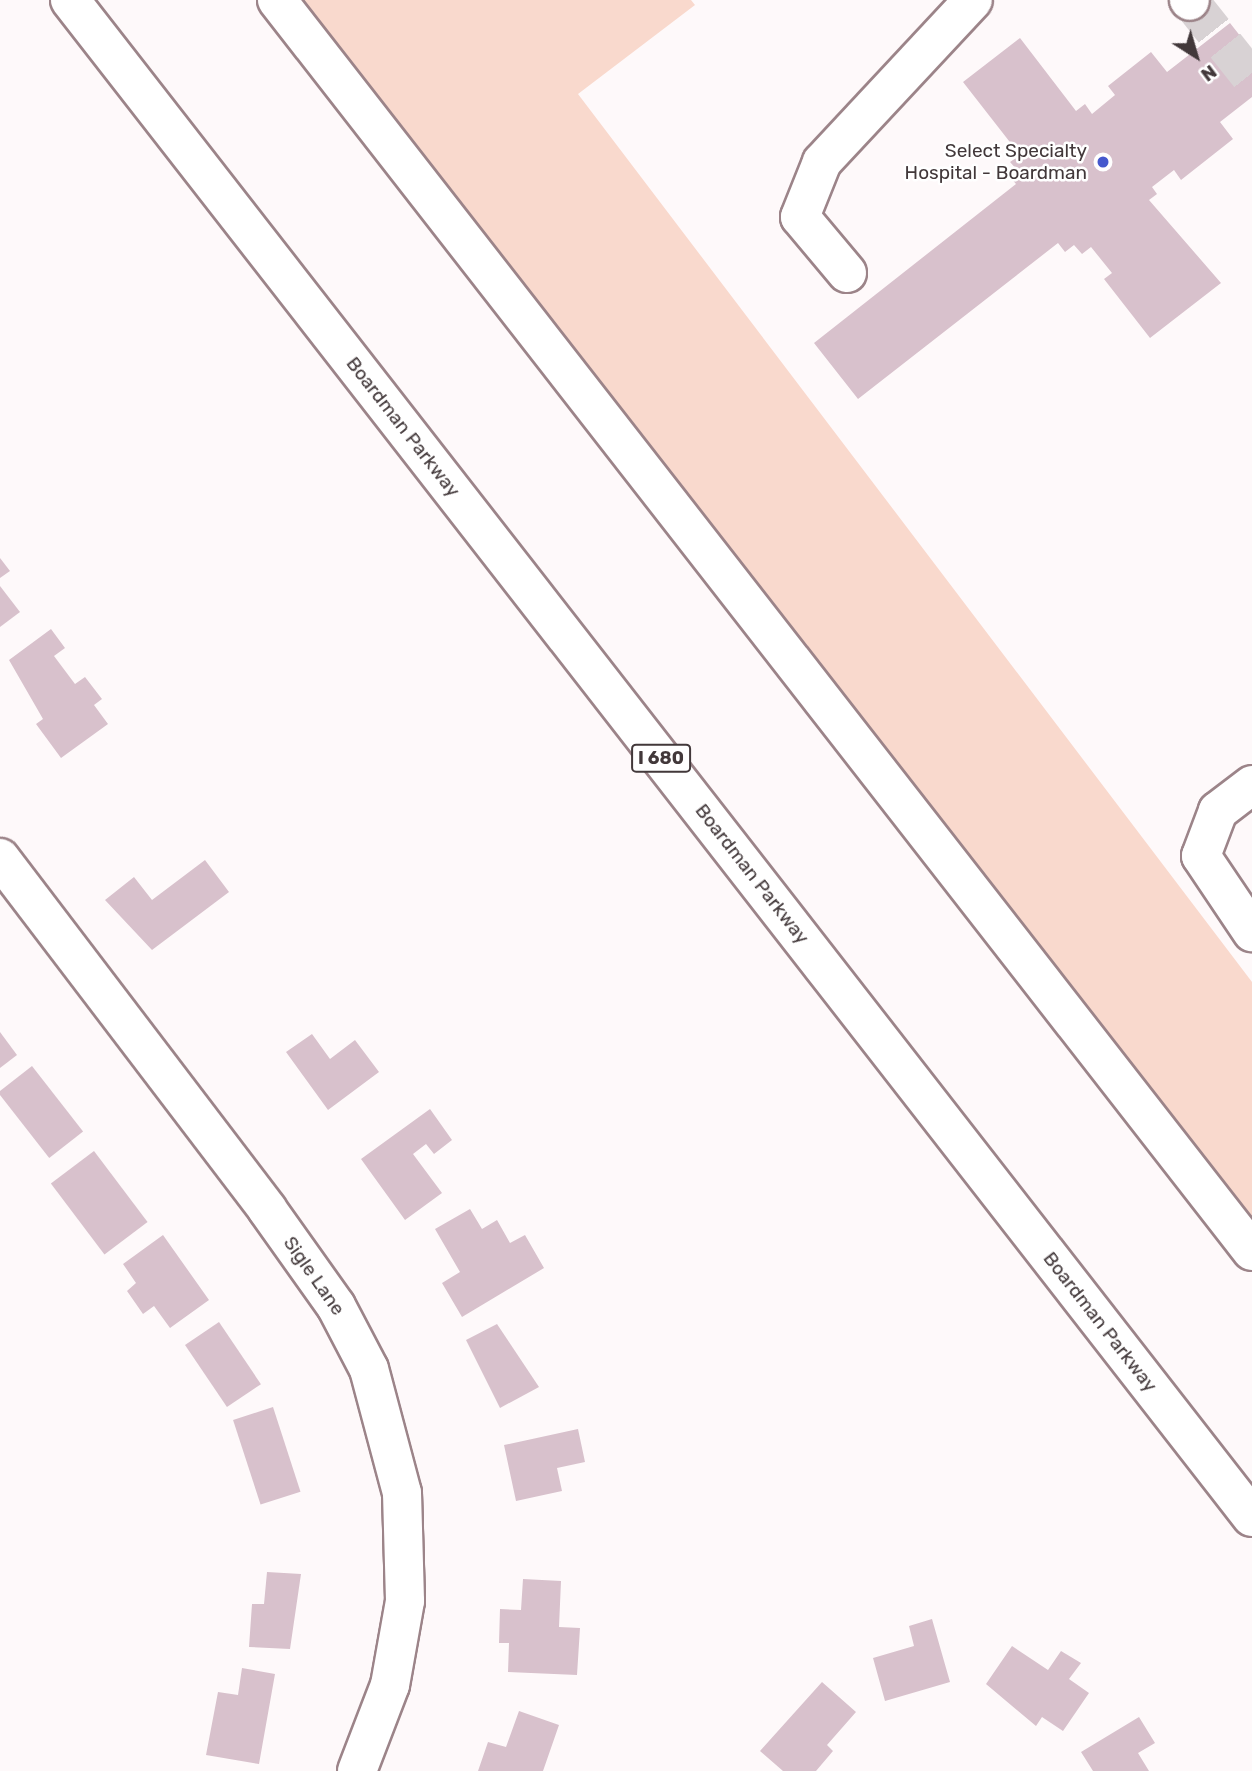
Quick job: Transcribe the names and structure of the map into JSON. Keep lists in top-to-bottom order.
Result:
{
  "streets": {
    "main road": ["Boardman Parkway", "I 680", "Sigle Lane"]
  },
  "places": ["Select Specialty Hospital - Boardman"],
  "north": "bottom right"
}
